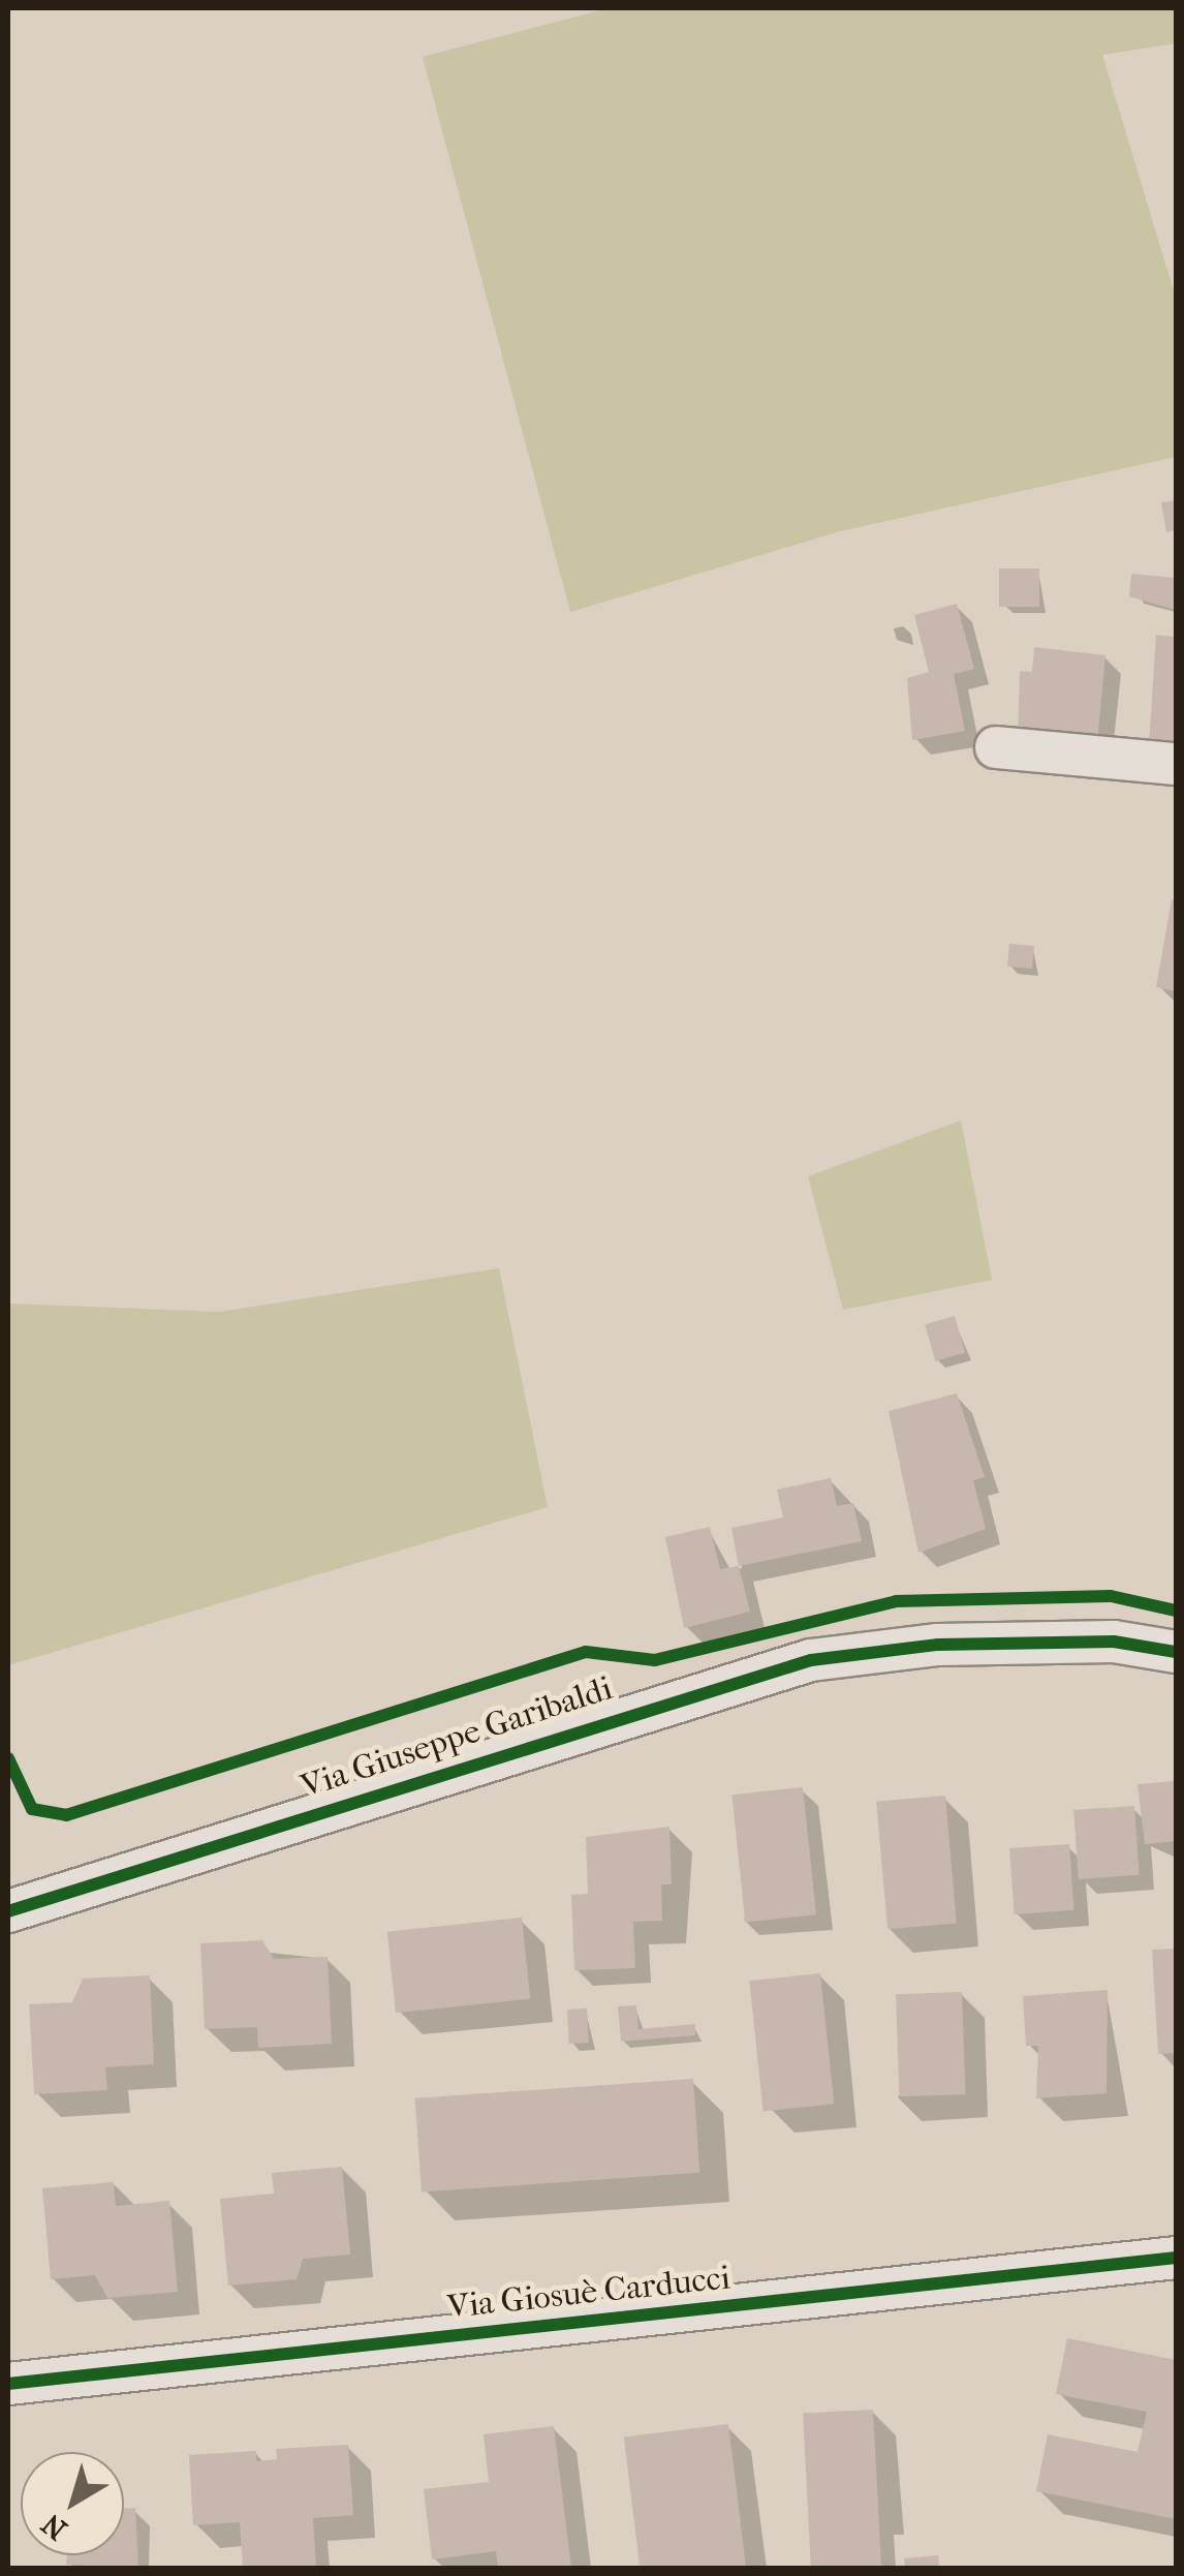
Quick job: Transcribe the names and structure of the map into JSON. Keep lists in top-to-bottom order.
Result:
{
  "streets": {
    "street": ["Via Giuseppe Garibaldi", "Via Giosuè Carducci"]
  },
  "north": "bottom left"
}
